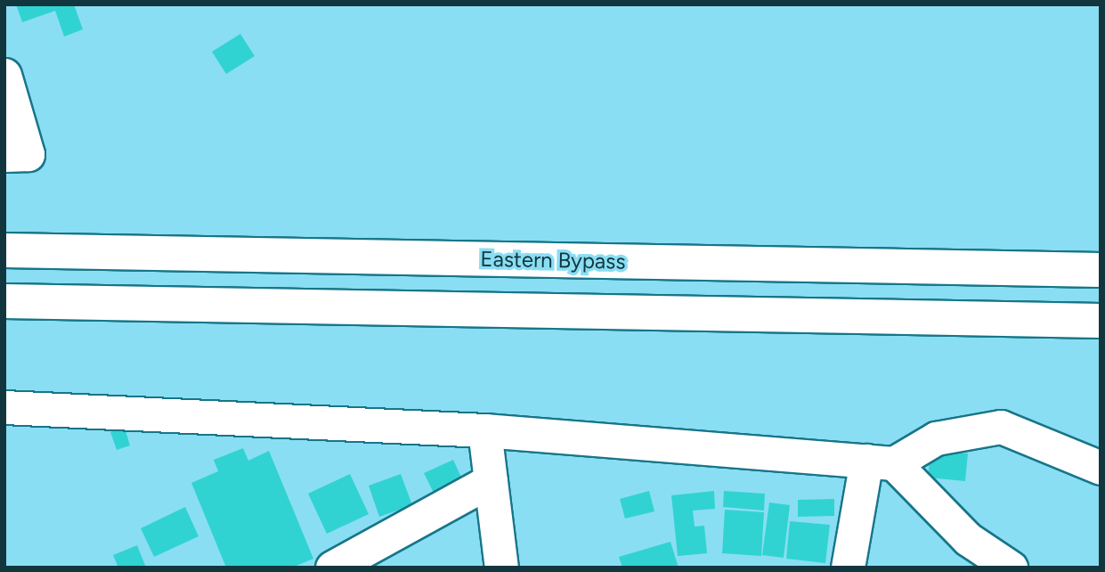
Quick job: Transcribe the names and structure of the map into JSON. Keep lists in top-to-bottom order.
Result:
{
  "streets": {
    "highway": ["Eastern Bypass"]
  }
}
